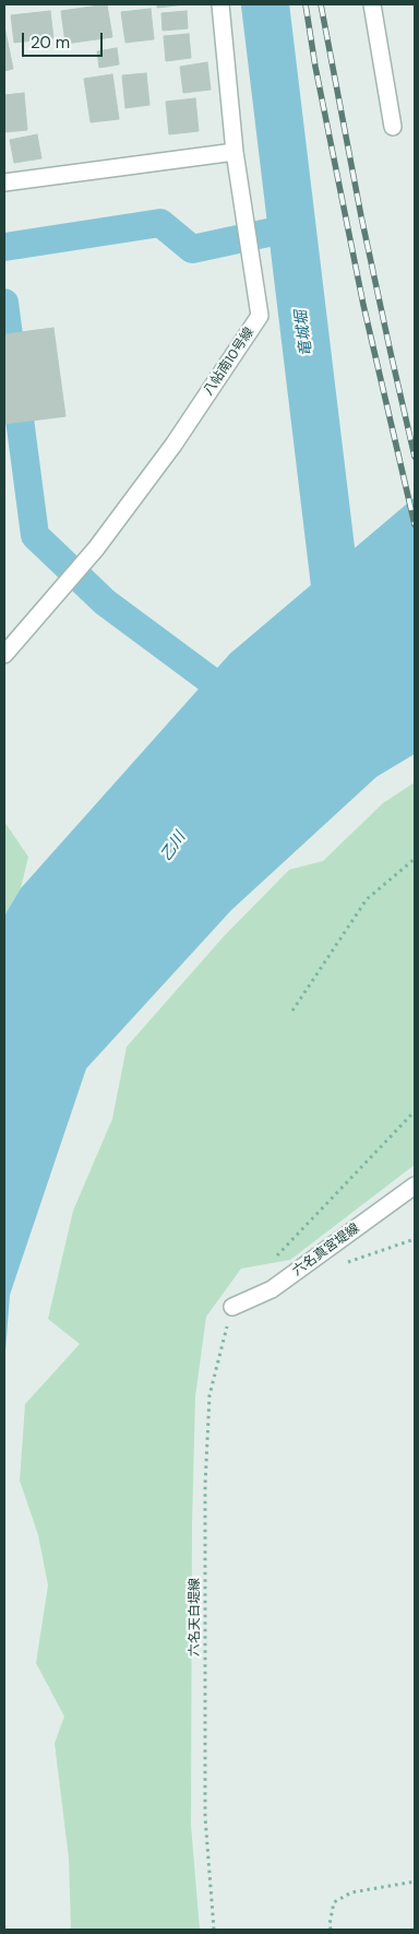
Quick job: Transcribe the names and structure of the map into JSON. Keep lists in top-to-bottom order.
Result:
{
  "streets": {
    "street": ["八帖南10号線", "六名真宮堤線"],
    "path": ["六名天白堤線"]
  },
  "crossings": [
    ["六名真宮堤線", "六名天白堤線"]
  ],
  "water": ["竜城堀", "乙川"],
  "scale_bar": "20 m"
}
